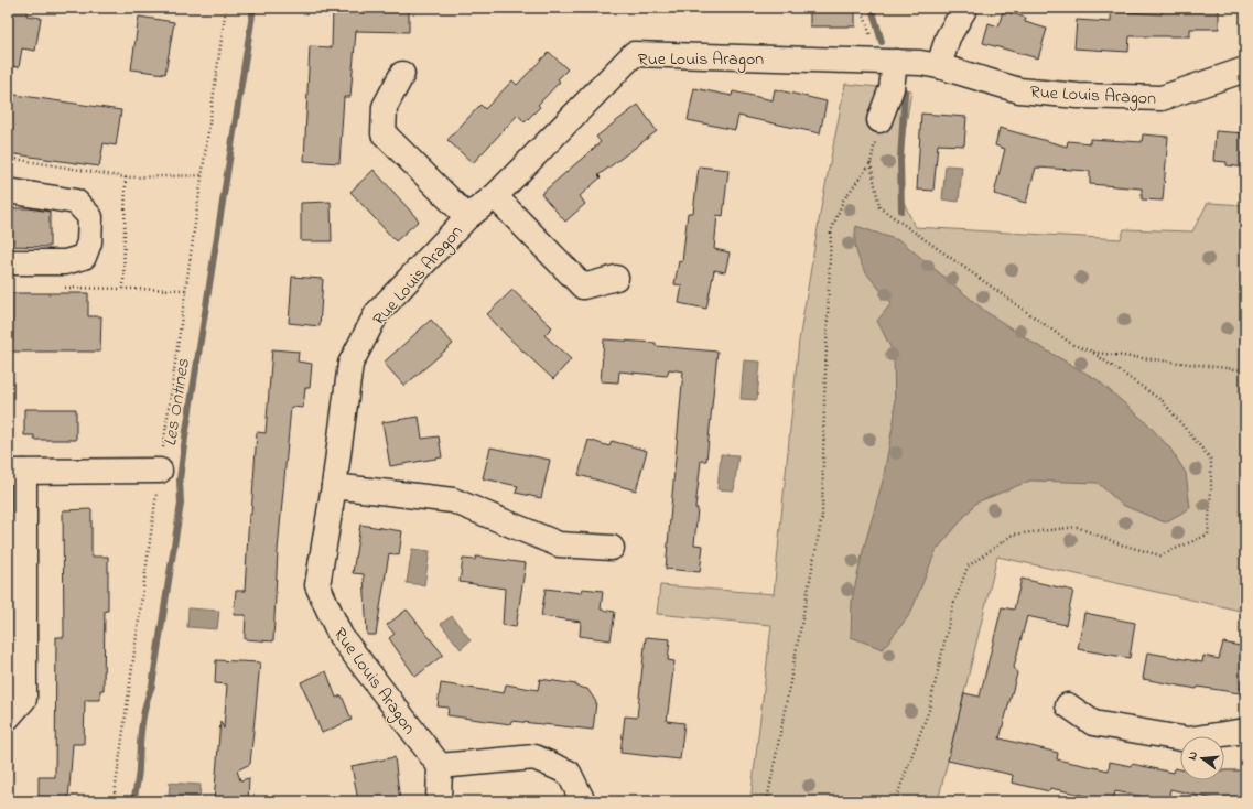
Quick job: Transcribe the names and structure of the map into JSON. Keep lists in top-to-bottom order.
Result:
{
  "streets": {
    "street": ["Rue Louis Aragon"]
  },
  "water": ["Les Ontines"],
  "north": "left"
}
